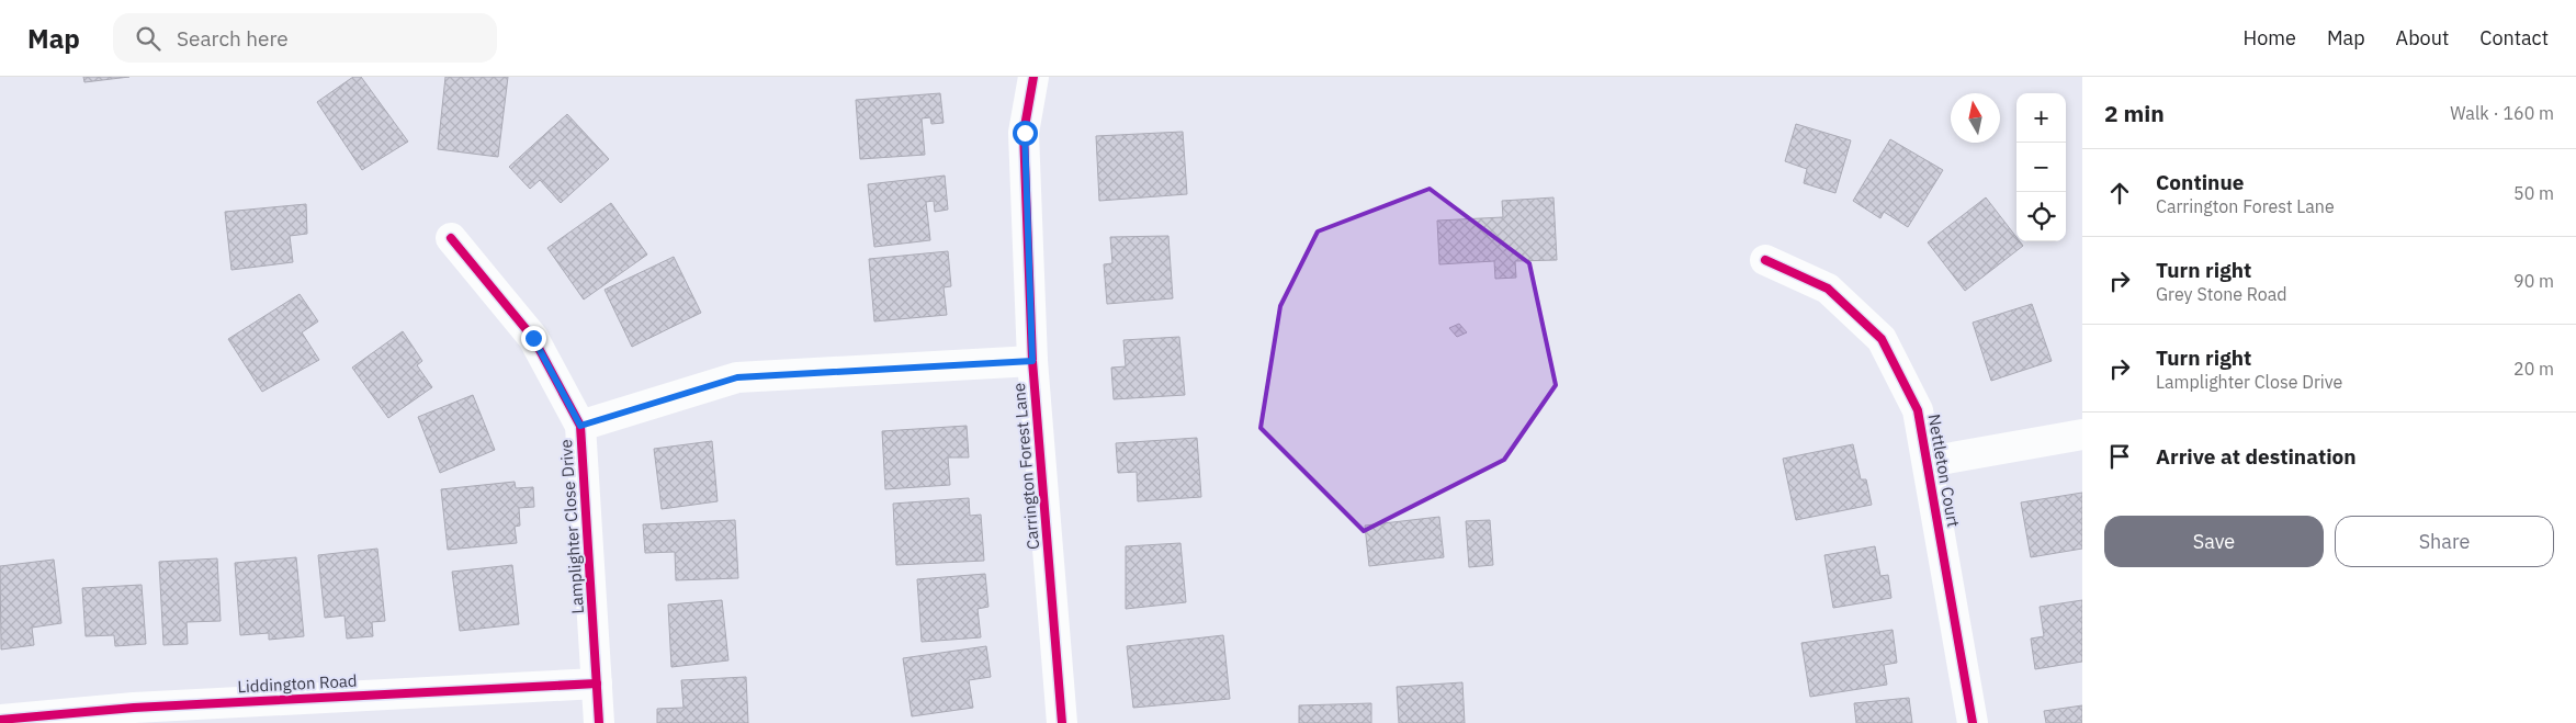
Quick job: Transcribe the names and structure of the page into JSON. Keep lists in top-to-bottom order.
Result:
{
  "streets": {
    "street": [
      "Carrington Forest Lane",
      "Nettleton Court",
      "Lamplighter Close Drive",
      "Liddington Road"
    ]
  },
  "crossings": [
    ["Lamplighter Close Drive", "Liddington Road"]
  ],
  "north": "top",
  "page": {
    "header": "Map",
    "search": "Search here",
    "nav": [
      "Home",
      "Map",
      "About",
      "Contact"
    ],
    "heading": ["2 min", "Walk · 160 m"],
    "map_buttons": ["+", "−"],
    "list": [
      ["Continue", "Carrington Forest Lane", "50 m"],
      ["Turn right", "Grey Stone Road", "90 m"],
      ["Turn right", "Lamplighter Close Drive", "20 m"],
      "Arrive at destination"
    ],
    "buttons": ["Save", "Share"]
  }
}
